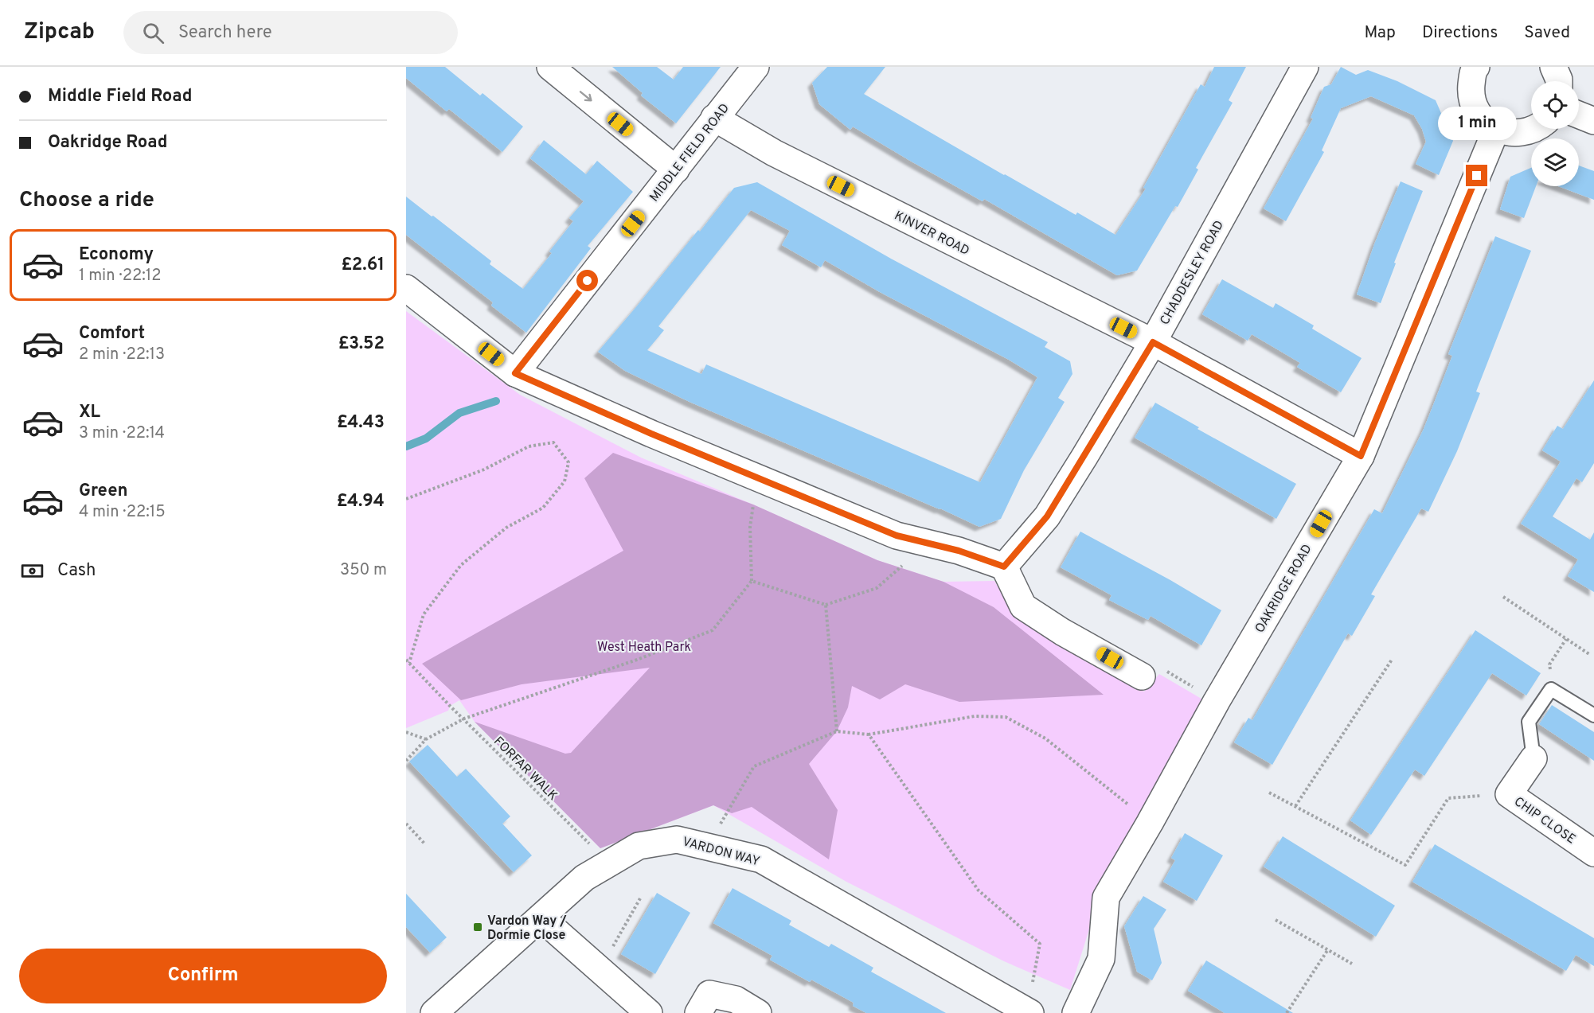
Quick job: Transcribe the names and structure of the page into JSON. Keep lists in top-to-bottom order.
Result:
{
  "streets": {
    "street": [
      "MIDDLE FIELD ROAD",
      "KINVER ROAD",
      "CHADDESLEY ROAD",
      "OAKRIDGE ROAD",
      "CHIP CLOSE",
      "VARDON WAY"
    ],
    "path": ["FORFAR WALK"]
  },
  "crossings": [
    ["MIDDLE FIELD ROAD", "KINVER ROAD"],
    ["KINVER ROAD", "CHADDESLEY ROAD"],
    ["KINVER ROAD", "OAKRIDGE ROAD"],
    ["FORFAR WALK", "VARDON WAY"]
  ],
  "parks": ["West Heath Park"],
  "places": {
    "transit": ["Vardon Way / Dormie Close"]
  },
  "page": {
    "header": "Zipcab",
    "search": "Search here",
    "nav": ["Map", "Directions", "Saved"],
    "banner": ["Middle Field Road", "Oakridge Road"],
    "bubble": "1 min",
    "heading": "Choose a ride",
    "list": [
      {
        "name": "Economy",
        "note": "1 min · 22:12",
        "value": "£2.61"
      },
      {
        "name": "Comfort",
        "note": "2 min · 22:13",
        "value": "£3.52"
      },
      {
        "name": "XL",
        "note": "3 min · 22:14",
        "value": "£4.43"
      },
      {
        "name": "Green",
        "note": "4 min · 22:15",
        "value": "£4.94"
      }
    ],
    "pay": ["Cash", "350 m"],
    "buttons": "Confirm"
  }
}
